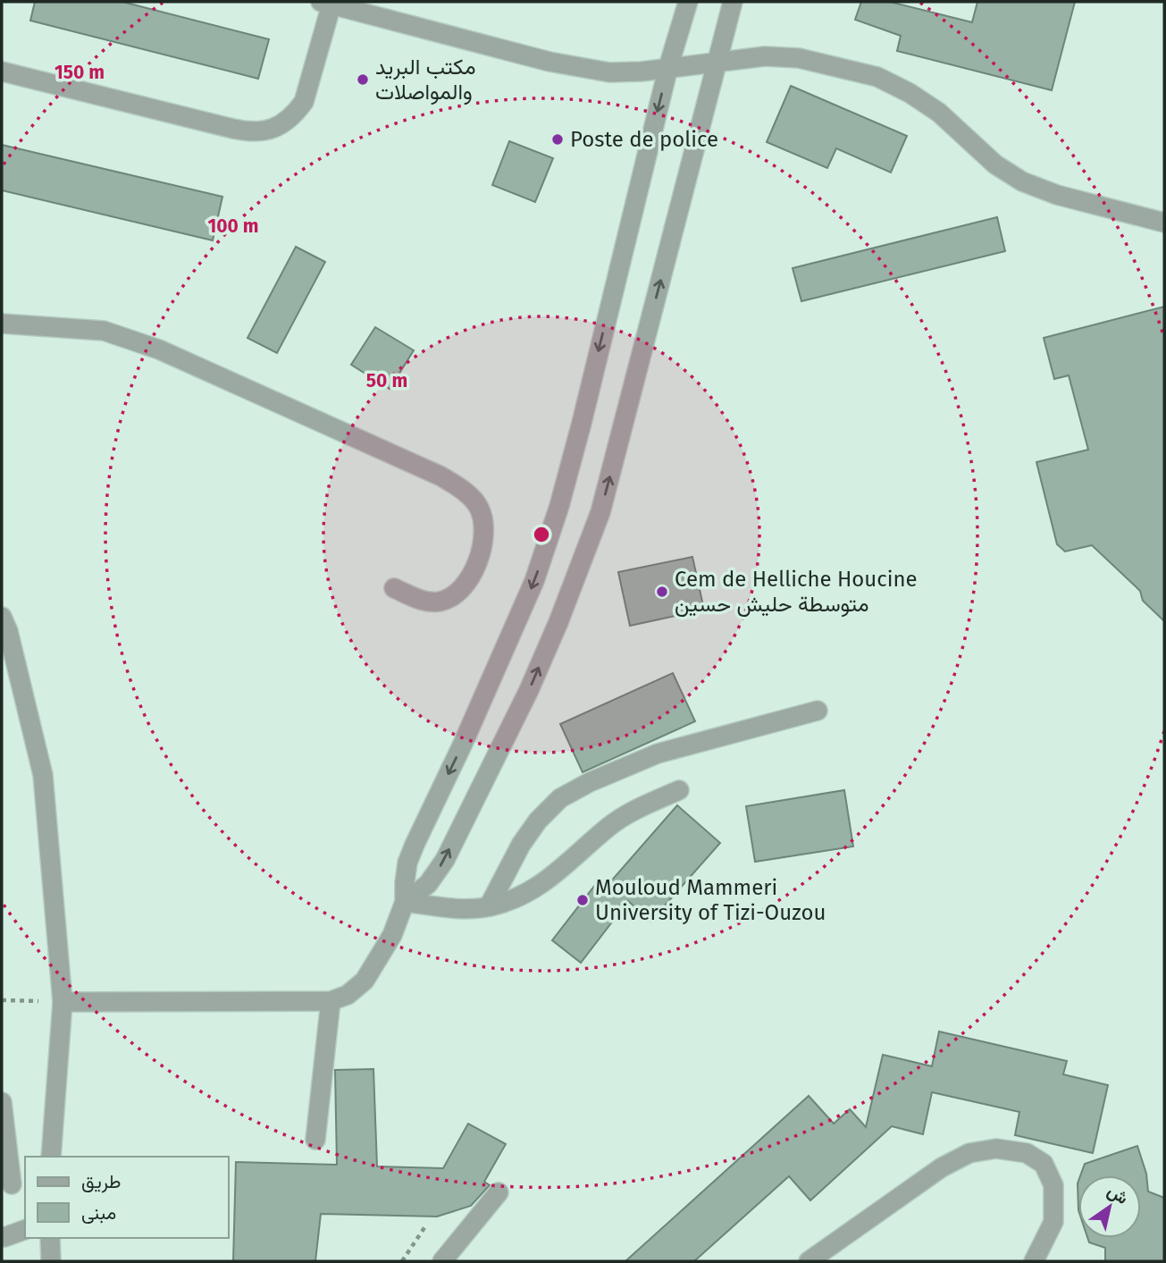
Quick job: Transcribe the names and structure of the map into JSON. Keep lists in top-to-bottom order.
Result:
{
  "places": [
    "مكتب البريد والمواصلات",
    "Poste de police",
    "Cem de Helliche Houcine متوسطة حليش حسين",
    "Mouloud Mammeri University of Tizi-Ouzou"
  ],
  "legend": ["طريق", "مبنى"],
  "north": "top right",
  "rings": ["150 m", "100 m", "50 m"]
}
